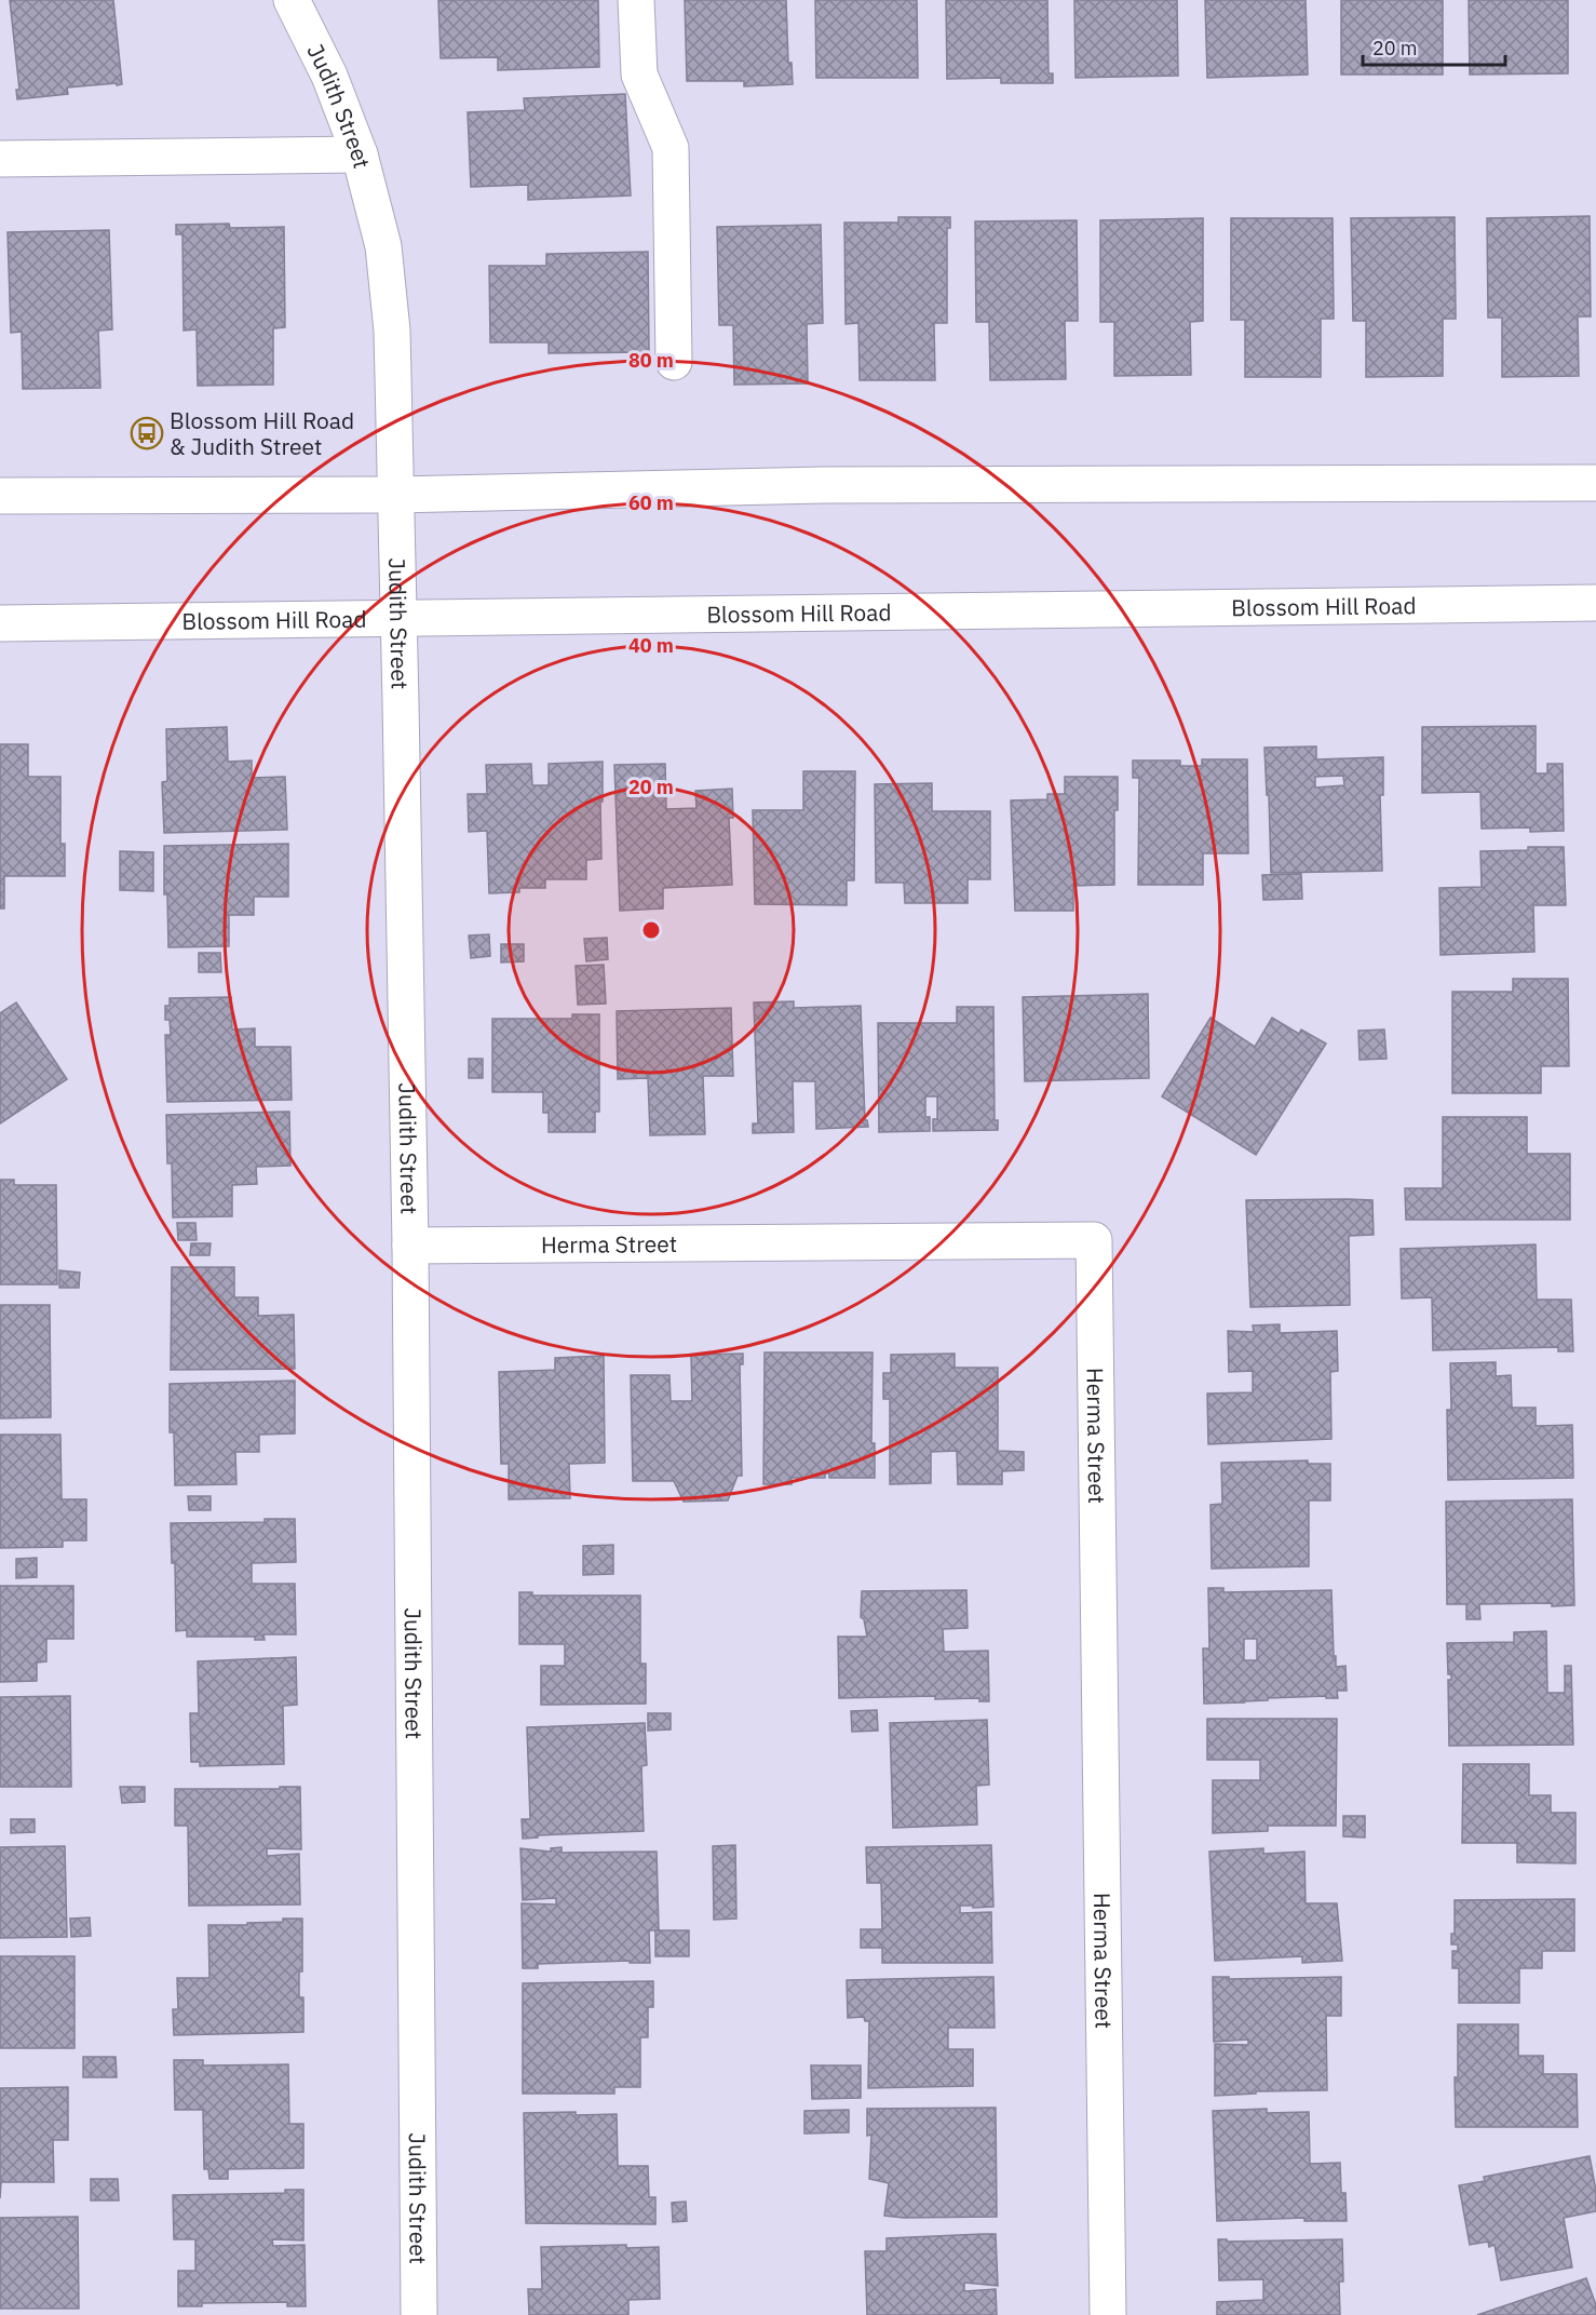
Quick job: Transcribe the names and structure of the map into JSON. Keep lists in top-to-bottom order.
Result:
{
  "streets": {
    "street": ["Judith Street", "Blossom Hill Road", "Herma Street"]
  },
  "crossings": [
    ["Judith Street", "Blossom Hill Road"],
    ["Judith Street", "Herma Street"]
  ],
  "places": {
    "bus stop": ["Blossom Hill Road & Judith Street"]
  },
  "scale_bar": "20 m",
  "rings": [
    "80 m",
    "60 m",
    "40 m",
    "20 m"
  ]
}
